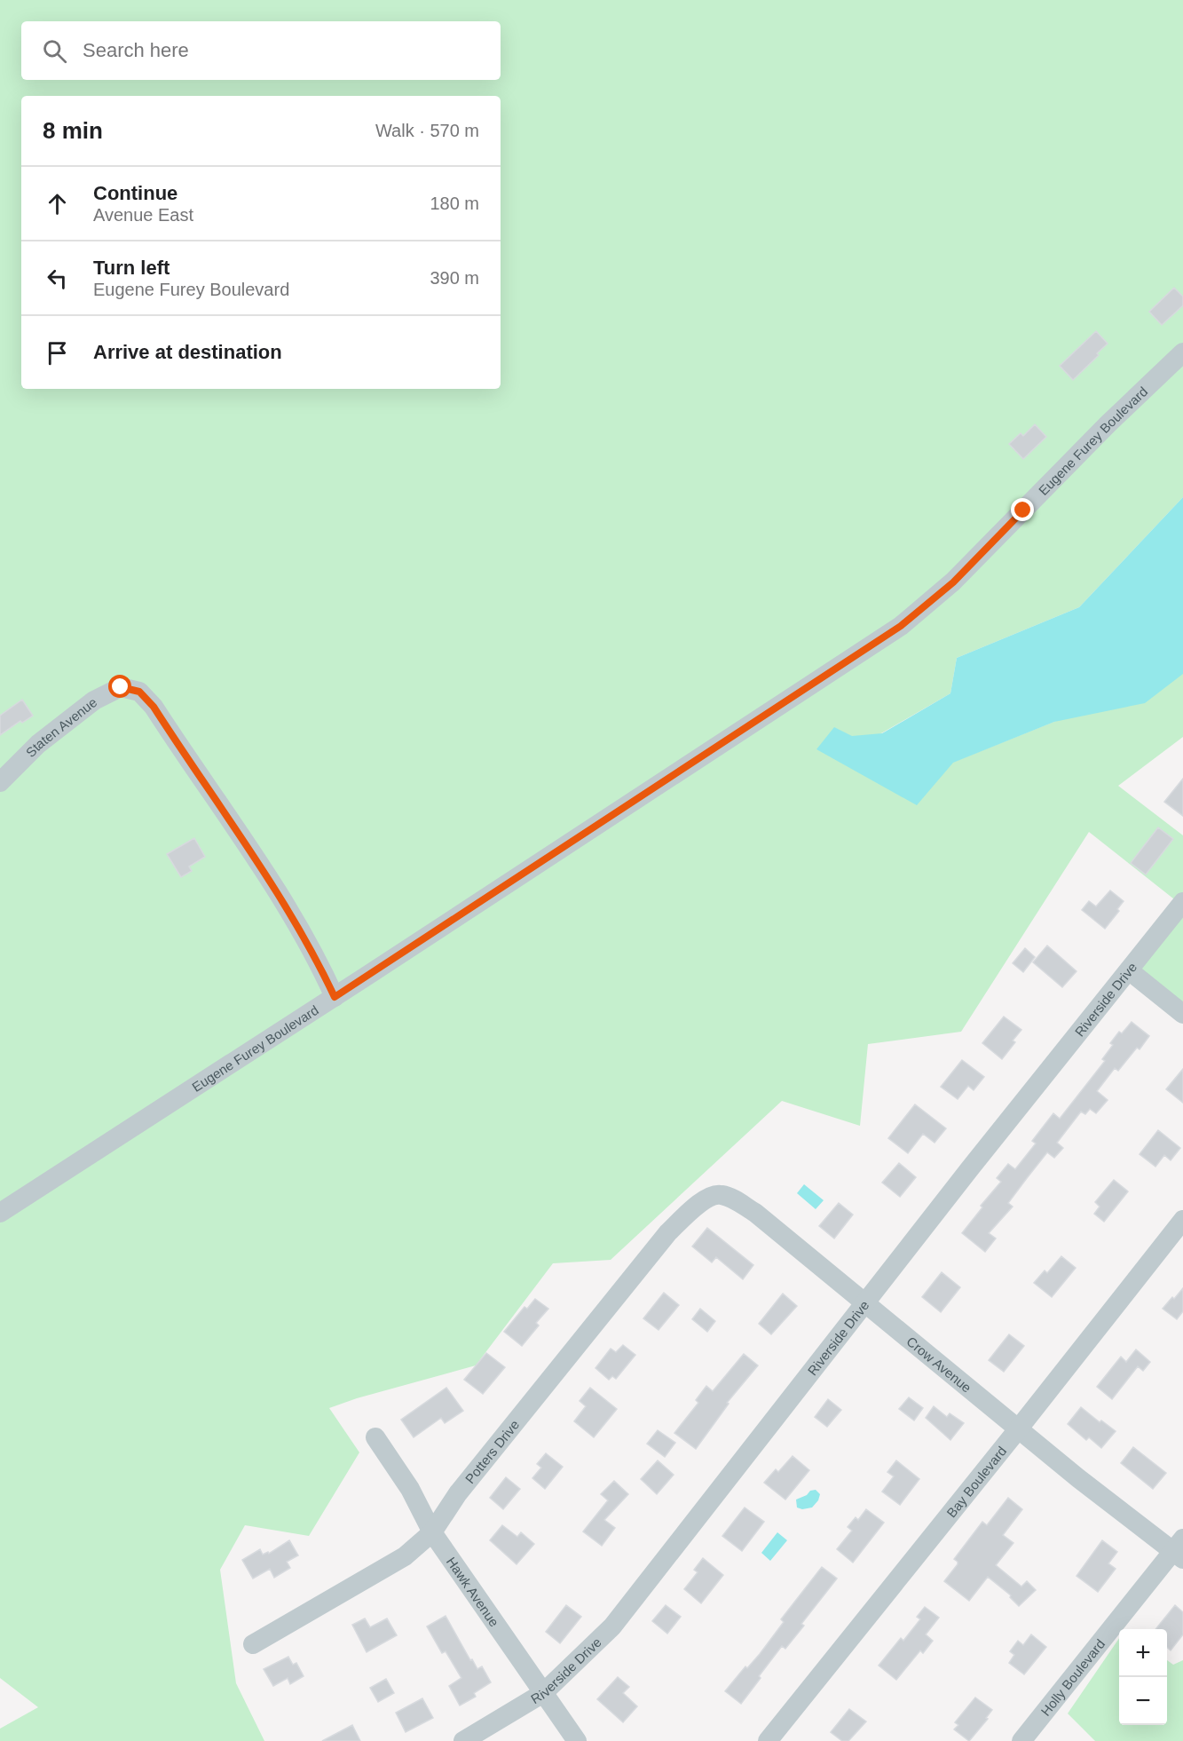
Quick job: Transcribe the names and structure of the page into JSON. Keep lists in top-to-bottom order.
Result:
{
  "streets": {
    "street": [
      "Eugene Furey Boulevard",
      "Staten Avenue",
      "Riverside Drive",
      "Crow Avenue",
      "Potters Drive",
      "Bay Boulevard",
      "Hawk Avenue",
      "Holly Boulevard"
    ]
  },
  "crossings": [
    ["Eugene Furey Boulevard", "Staten Avenue"],
    ["Riverside Drive", "Crow Avenue"],
    ["Riverside Drive", "Hawk Avenue"],
    ["Crow Avenue", "Potters Drive"],
    ["Crow Avenue", "Bay Boulevard"],
    ["Crow Avenue", "Holly Boulevard"],
    ["Potters Drive", "Hawk Avenue"]
  ],
  "page": {
    "search": "Search here",
    "heading": ["8 min", "Walk · 570 m"],
    "list": [
      ["Continue", "Avenue East", "180 m"],
      ["Turn left", "Eugene Furey Boulevard", "390 m"],
      "Arrive at destination"
    ],
    "map_buttons": ["+", "−"]
  }
}
